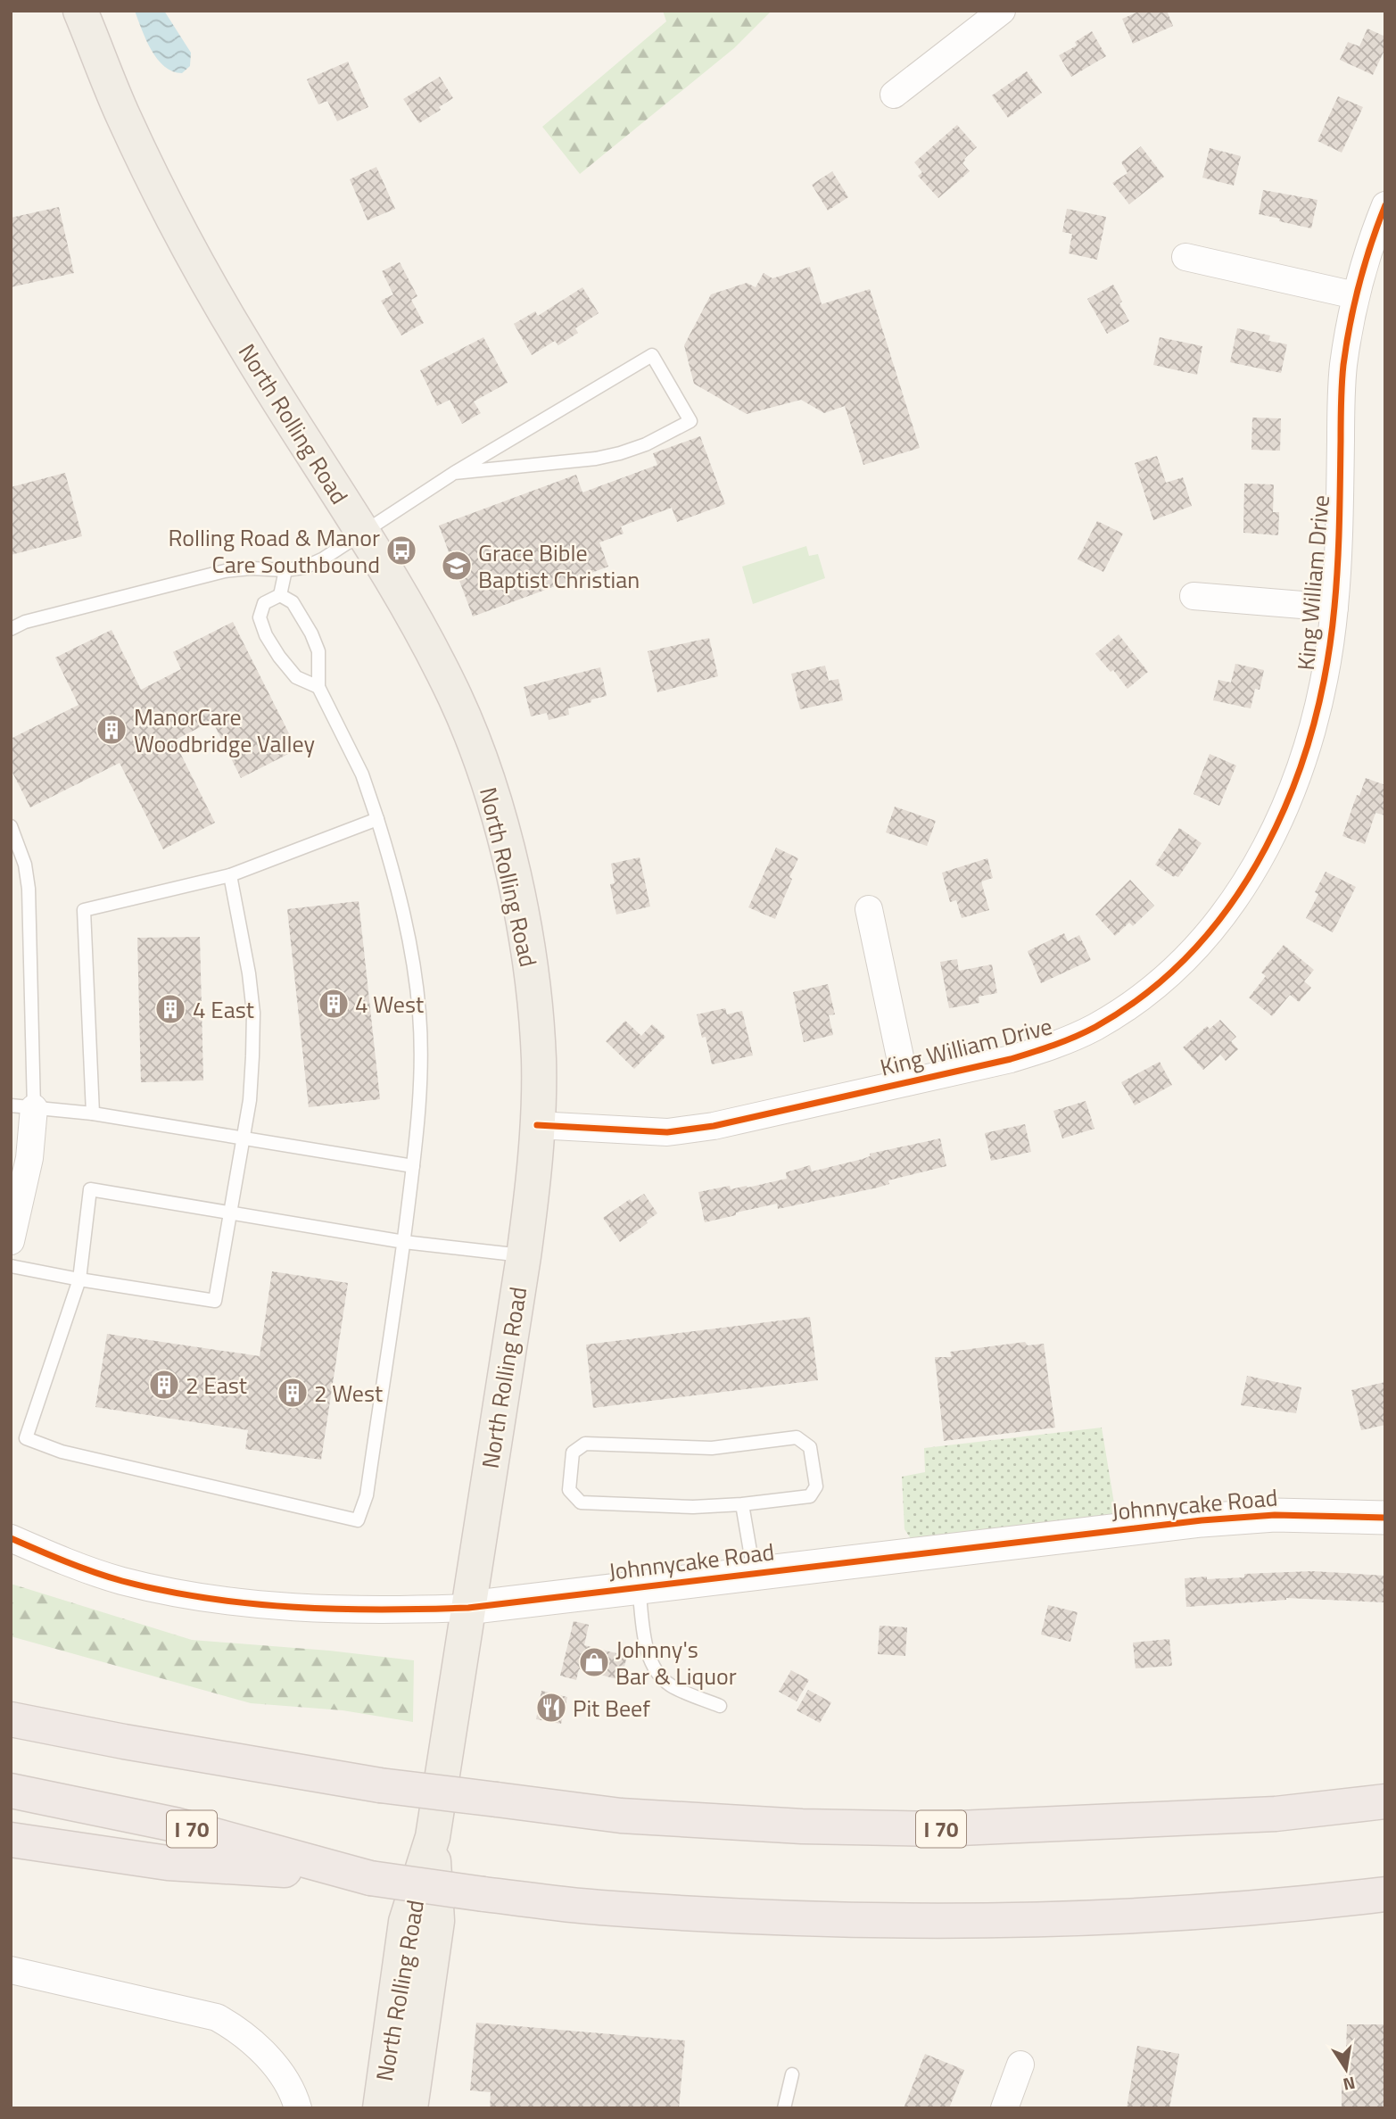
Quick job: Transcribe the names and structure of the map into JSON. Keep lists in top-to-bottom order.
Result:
{
  "streets": {
    "highway": ["I 70"],
    "main road": ["North Rolling Road"],
    "street": ["King William Drive", "Johnnycake Road"]
  },
  "crossings": [
    ["North Rolling Road", "King William Drive"],
    ["North Rolling Road", "Johnnycake Road"]
  ],
  "places": {
    "bus stop": ["Rolling Road & Manor Care Southbound"],
    "school or university": ["Grace Bible Baptist Christian"],
    "building": [
      "ManorCare Woodbridge Valley",
      "4 West",
      "4 East",
      "2 East",
      "2 West"
    ],
    "shop": ["Johnny's Bar & Liquor"],
    "restaurant": ["Pit Beef"]
  },
  "north": "bottom"
}
